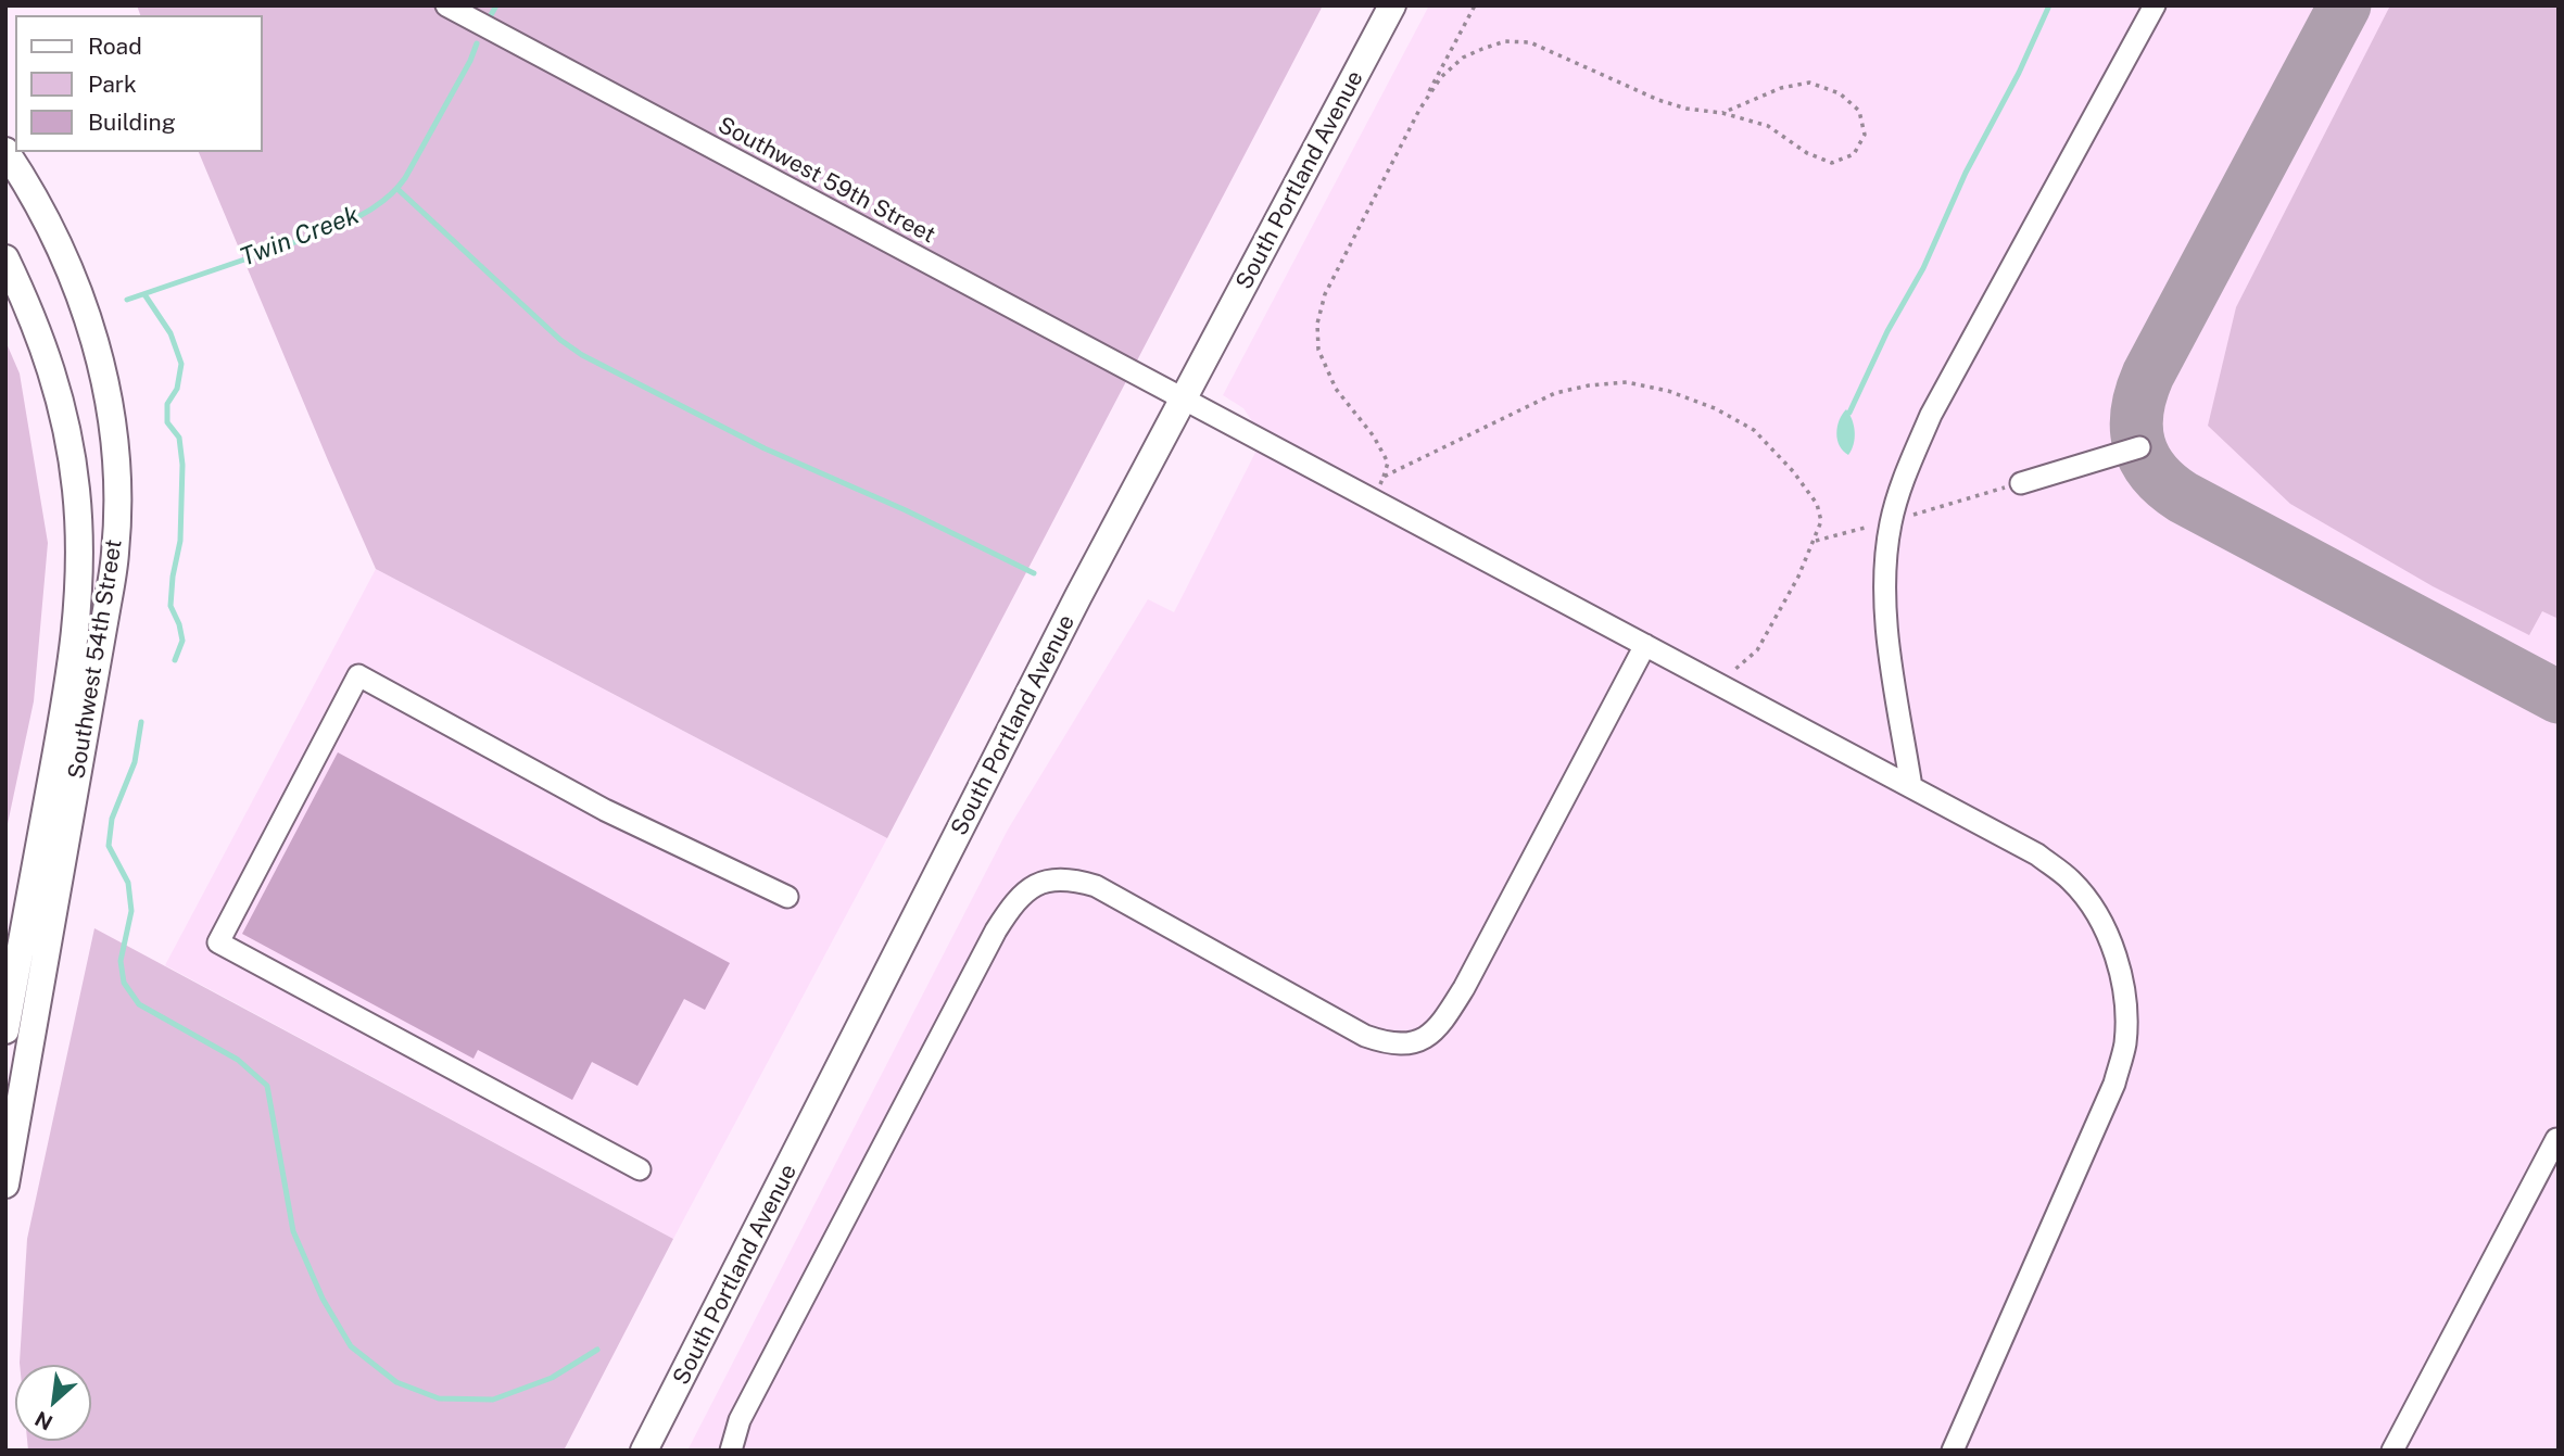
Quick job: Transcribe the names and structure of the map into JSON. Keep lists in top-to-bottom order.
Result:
{
  "streets": {
    "main road": ["South Portland Avenue", "Southwest 54th Street"],
    "street": ["Southwest 59th Street"]
  },
  "crossings": [
    ["Southwest 59th Street", "South Portland Avenue"]
  ],
  "water": ["Twin Creek"],
  "legend": ["Road", "Park", "Building"],
  "north": "bottom left"
}
